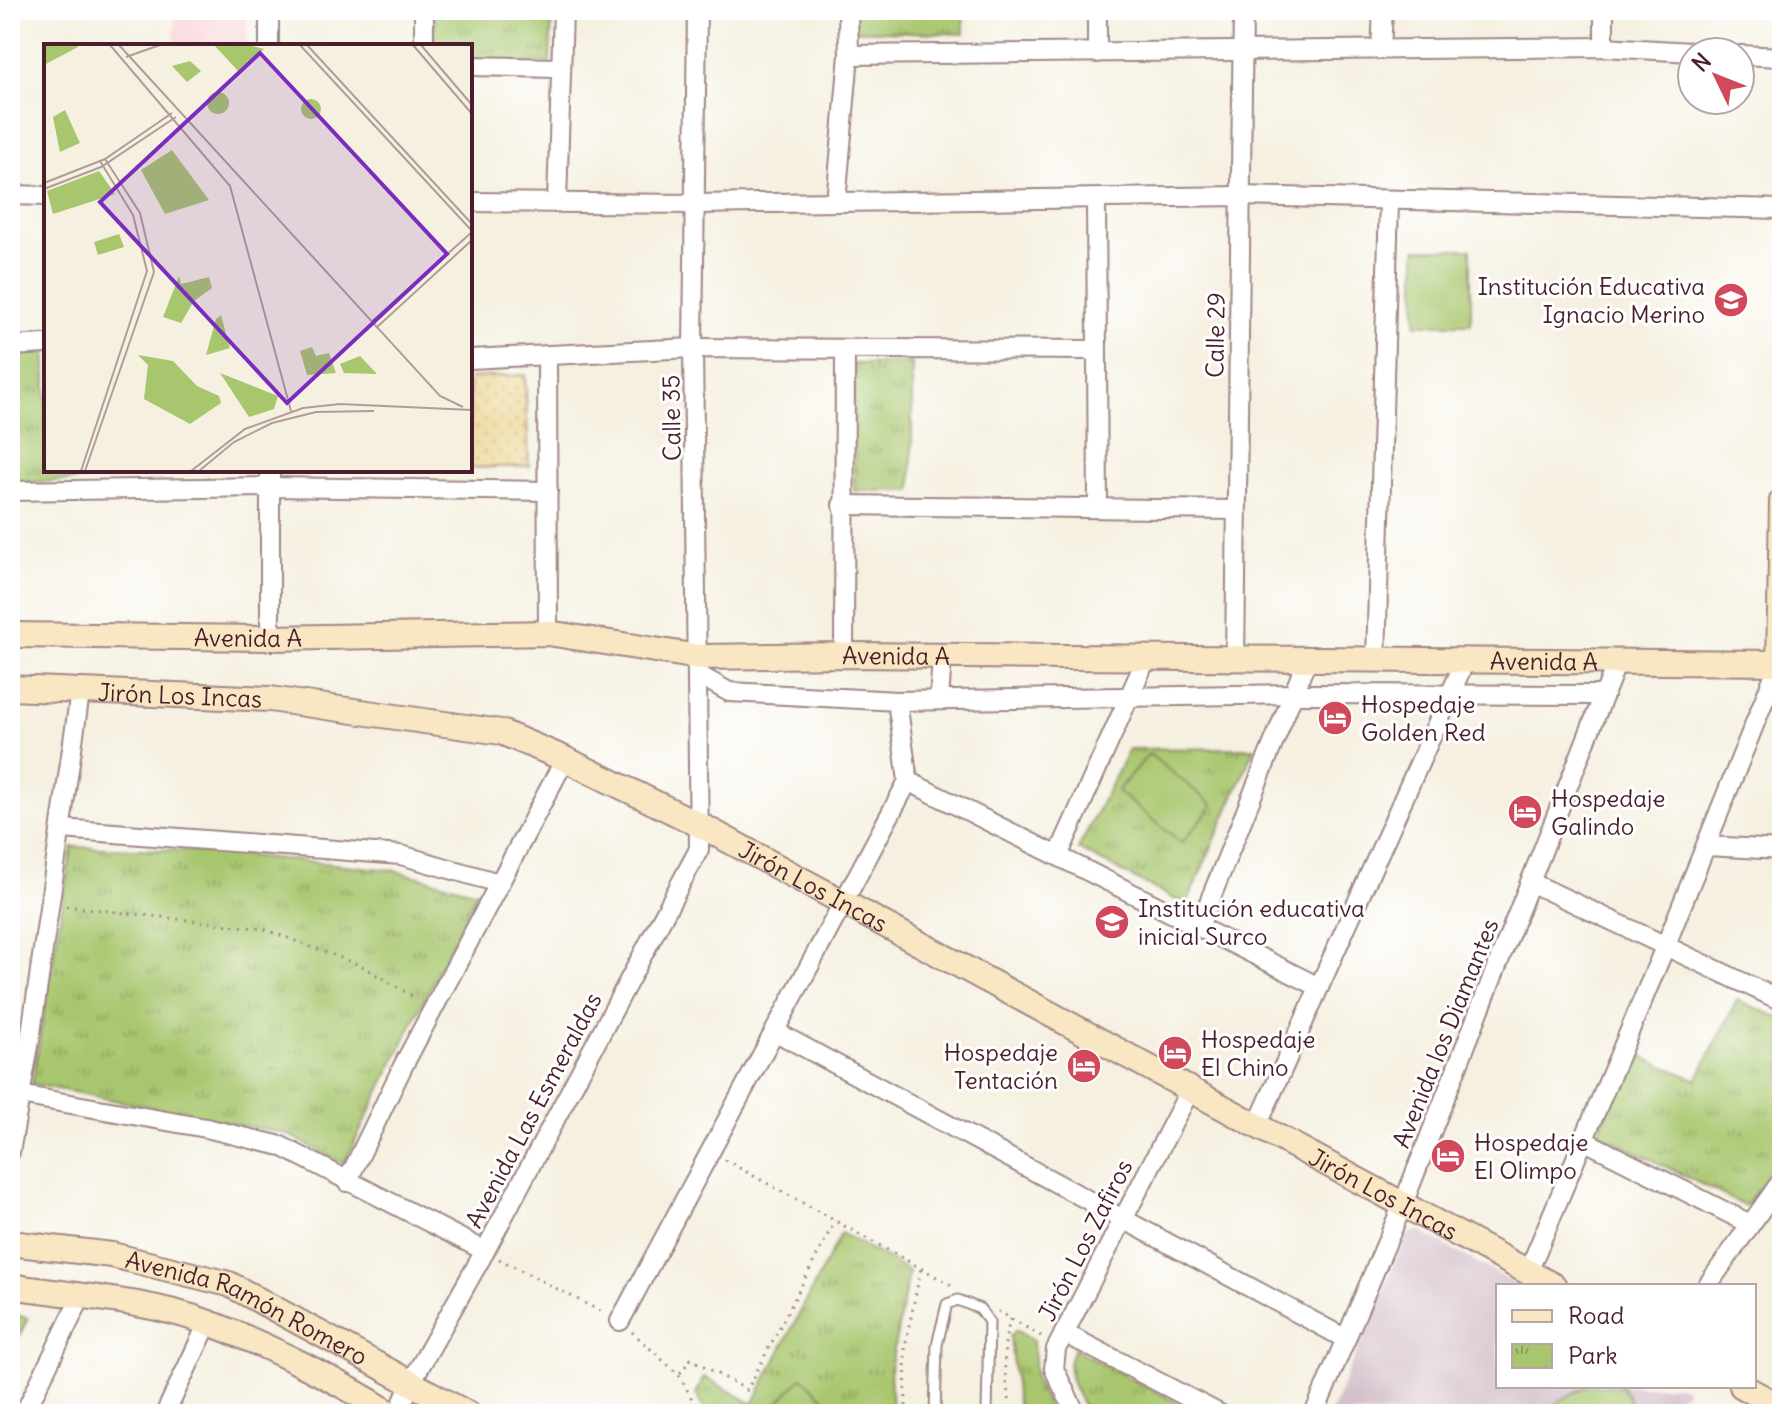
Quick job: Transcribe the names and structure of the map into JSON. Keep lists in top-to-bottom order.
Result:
{
  "streets": {
    "street": [
      "Calle 29",
      "Calle 35",
      "Avenida A",
      "Jirón Los Incas",
      "Avenida los Diamantes",
      "Avenida Las Esmeraldas",
      "Jirón Los Zafiros",
      "Avenida Ramón Romero"
    ]
  },
  "crossings": [
    ["Calle 29", "Avenida A"],
    ["Calle 35", "Avenida A"],
    ["Calle 35", "Jirón Los Incas"],
    ["Calle 35", "Avenida Las Esmeraldas"],
    ["Jirón Los Incas", "Avenida los Diamantes"],
    ["Jirón Los Incas", "Avenida Las Esmeraldas"],
    ["Jirón Los Incas", "Jirón Los Zafiros"],
    ["Avenida Las Esmeraldas", "Avenida Ramón Romero"]
  ],
  "places": {
    "school or university": ["Institución Educativa Ignacio Merino", "Institución educativa inicial Surco"],
    "hotel": [
      "Hospedaje Golden Red",
      "Hospedaje Galindo",
      "Hospedaje El Chino",
      "Hospedaje Tentación",
      "Hospedaje El Olimpo"
    ]
  },
  "legend": ["Road", "Park"],
  "north": "top left"
}
